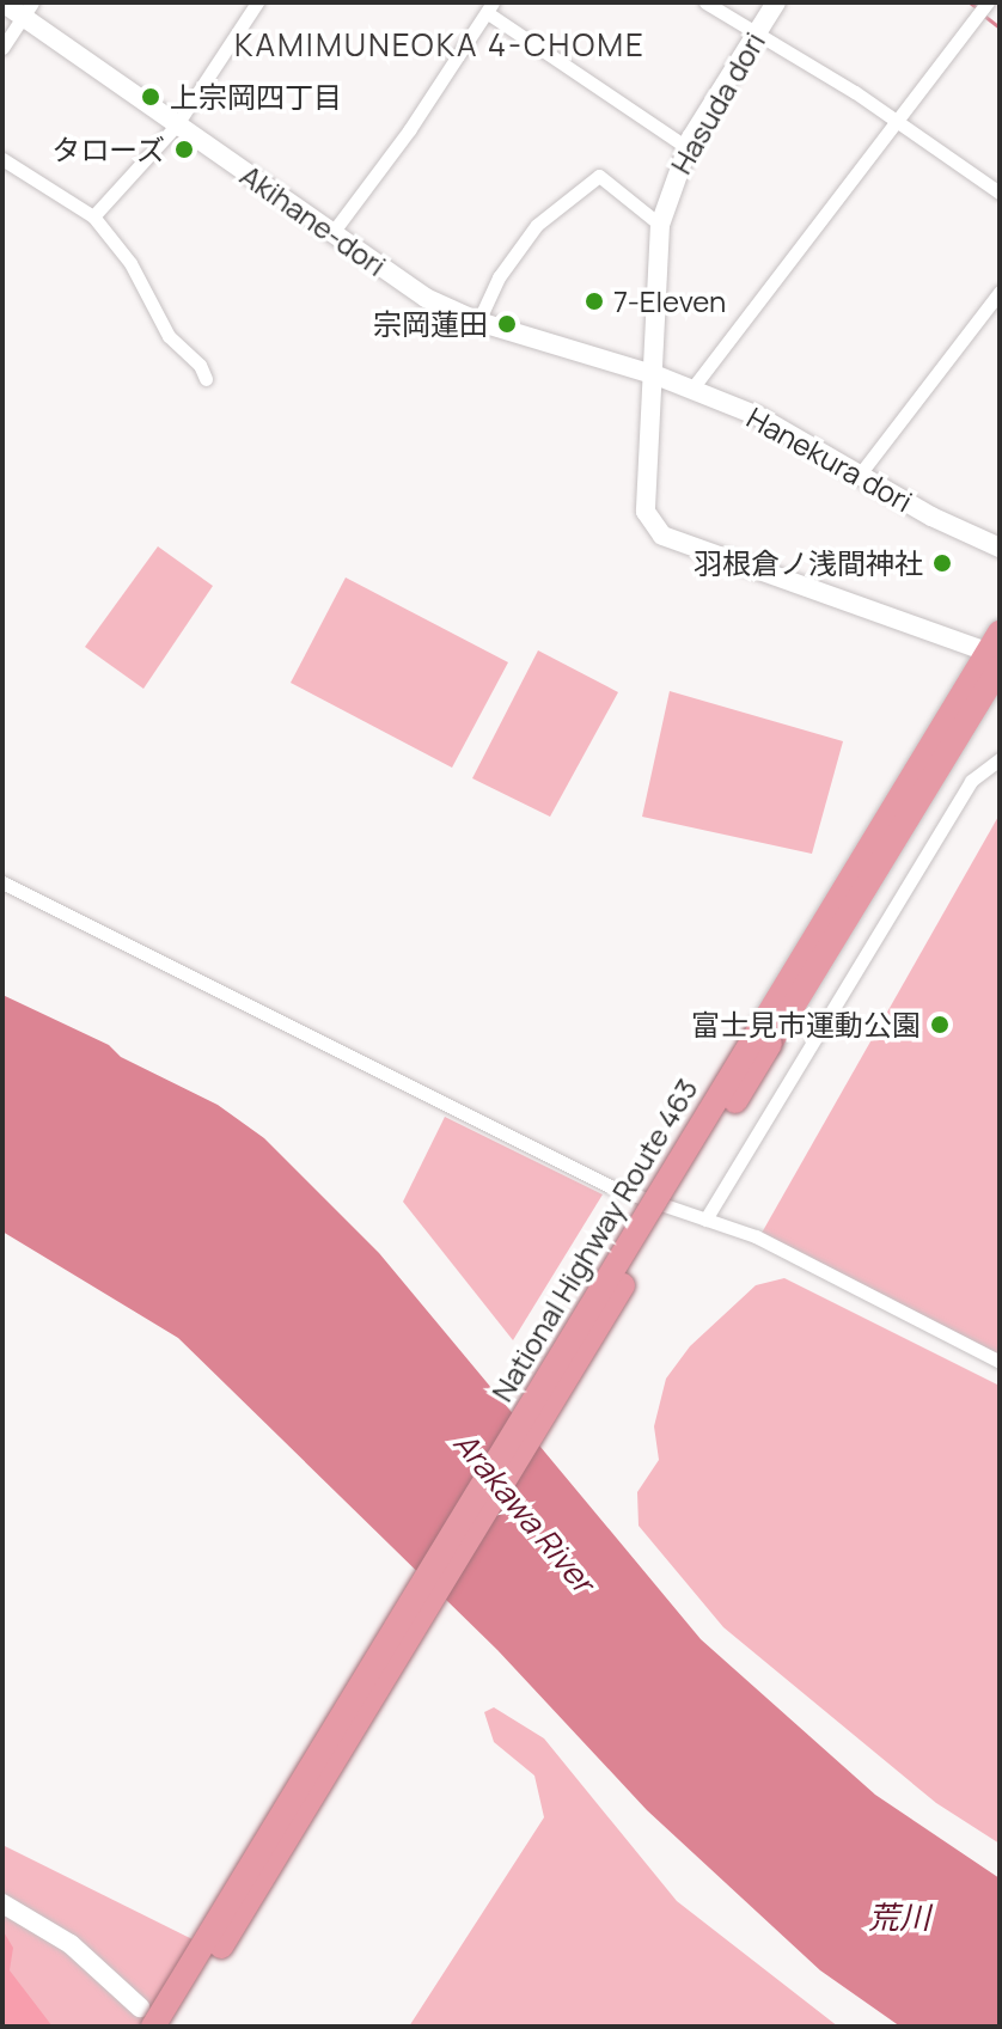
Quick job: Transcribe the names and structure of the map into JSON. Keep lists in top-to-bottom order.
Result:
{
  "streets": {
    "highway": ["National Highway Route 463"],
    "street": ["Hasuda dori", "Akihane-dori", "Hanekura dori"]
  },
  "crossings": [
    ["Hasuda dori", "Akihane-dori"],
    ["Hasuda dori", "Hanekura dori"],
    ["Hasuda dori", "National Highway Route 463"],
    ["Akihane-dori", "Hanekura dori"]
  ],
  "districts": ["KAMIMUNEOKA 4-CHOME"],
  "water": ["Arakawa River", "荒川"],
  "places": [
    "上宗岡四丁目",
    "タローズ",
    "7-Eleven",
    "宗岡蓮田",
    "羽根倉ノ浅間神社",
    "富士見市運動公園"
  ]
}
